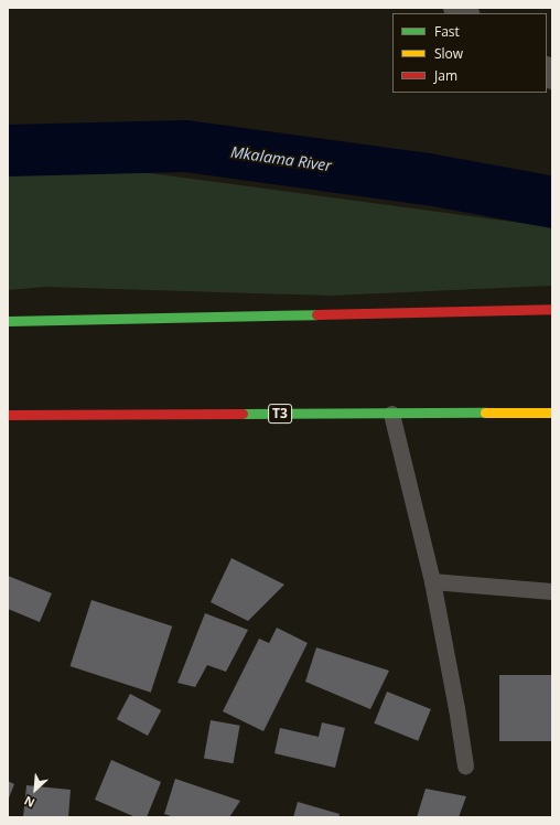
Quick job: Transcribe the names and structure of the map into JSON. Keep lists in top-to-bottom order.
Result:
{
  "streets": {
    "main road": ["T3"]
  },
  "water": ["Mkalama River"],
  "legend": ["Fast", "Slow", "Jam"],
  "north": "bottom left"
}
